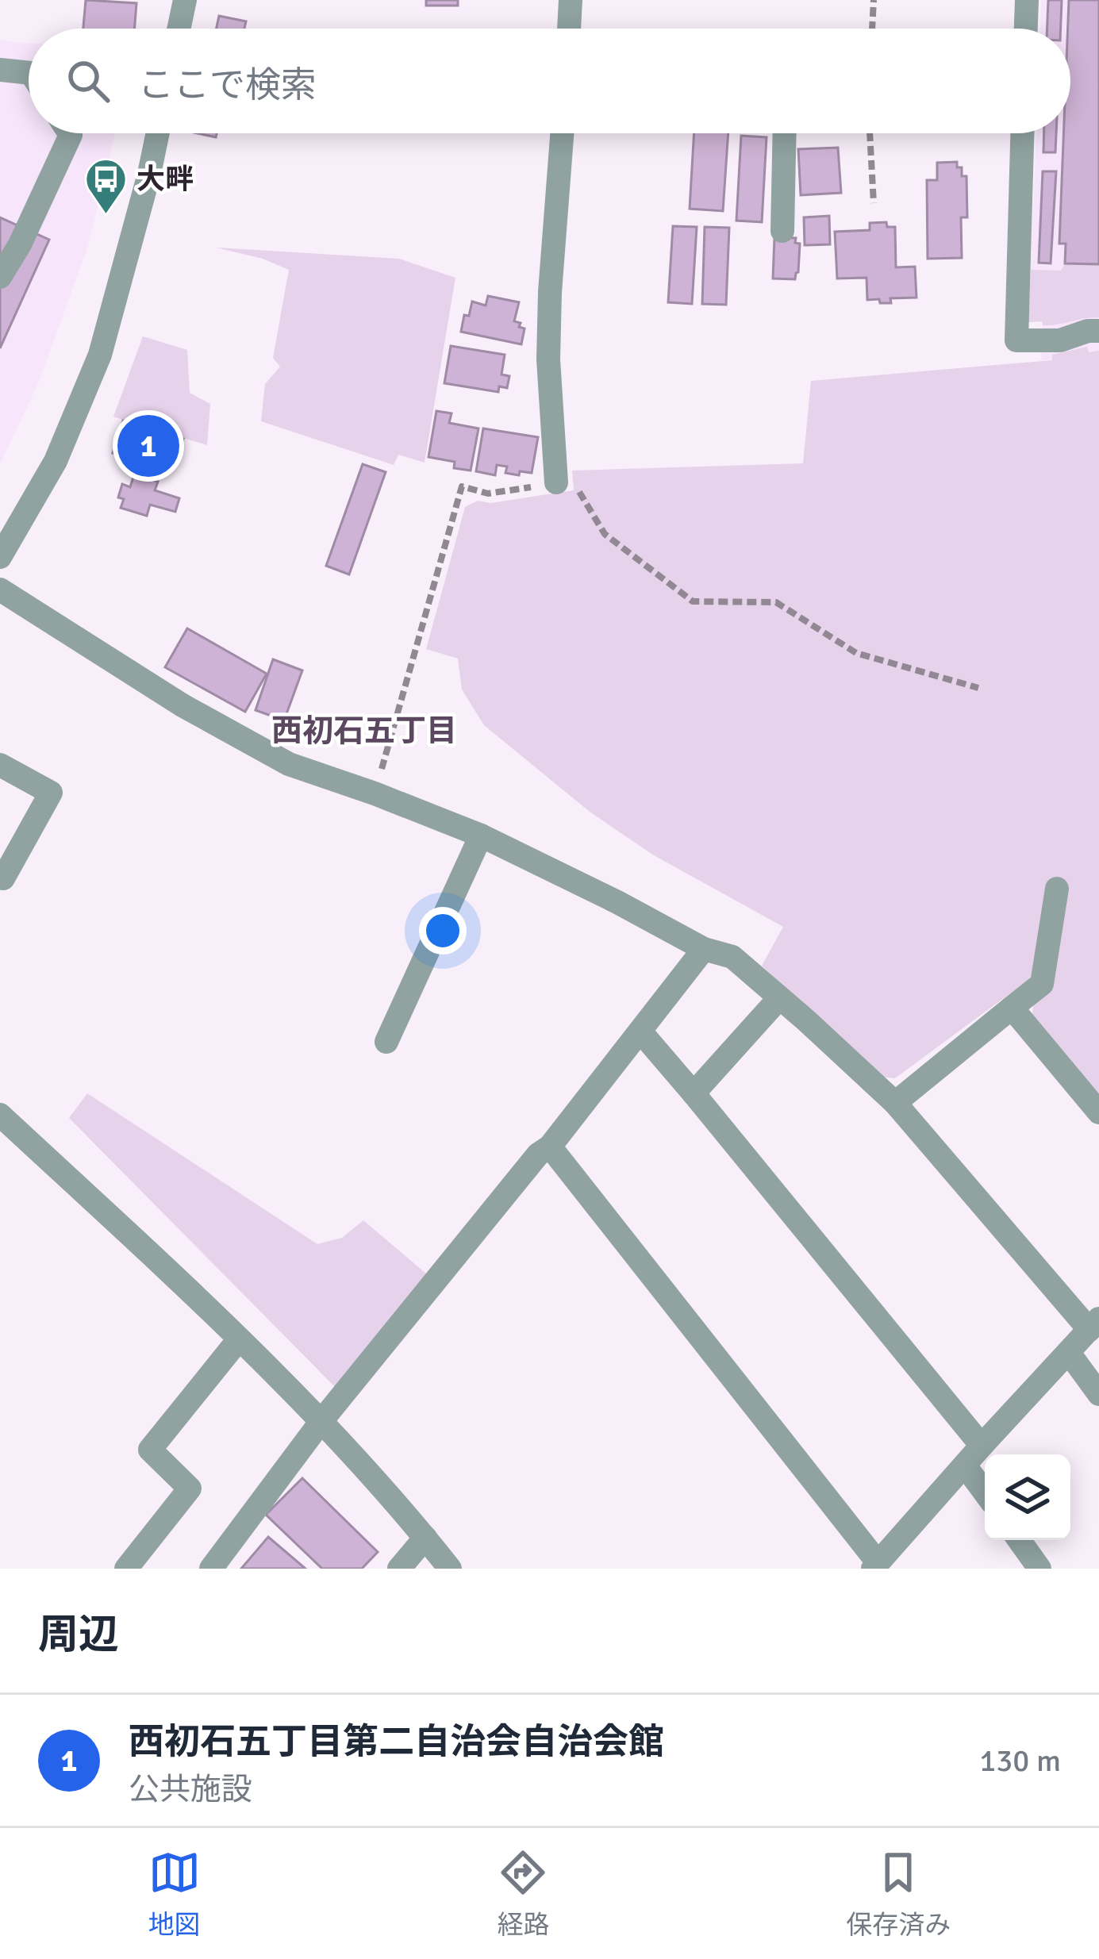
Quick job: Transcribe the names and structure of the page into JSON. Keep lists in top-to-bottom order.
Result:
{
  "districts": ["西初石五丁目"],
  "places": {
    "bus stop": ["大畔"]
  },
  "page": {
    "search": "ここで検索",
    "pins": "1",
    "heading": "周辺",
    "list": [
      {
        "mark": "1",
        "name": "西初石五丁目第二自治会自治会館",
        "note": "公共施設",
        "value": "130 m"
      }
    ],
    "nav": ["地図", "経路", "保存済み"]
  }
}
